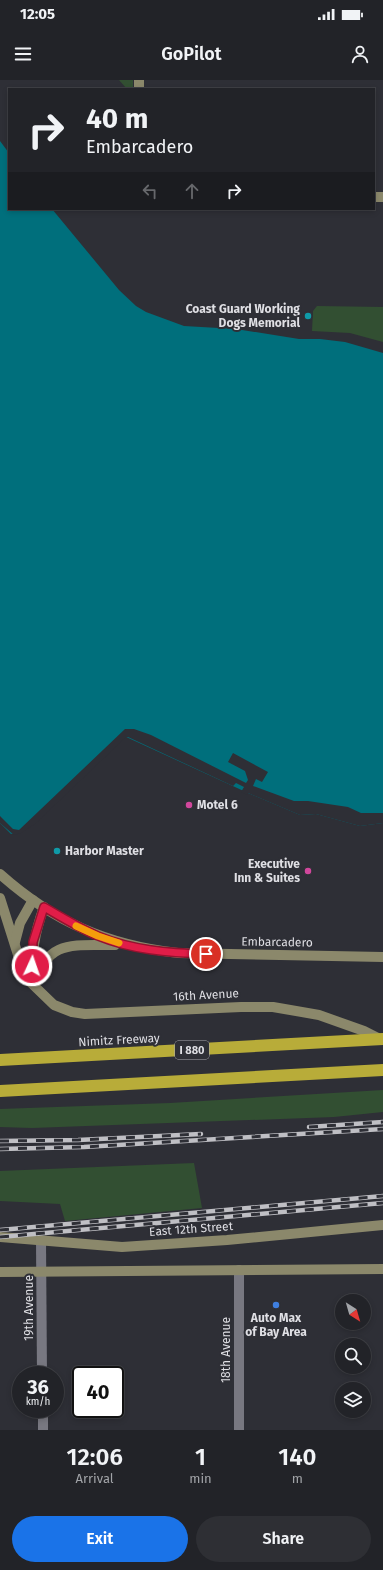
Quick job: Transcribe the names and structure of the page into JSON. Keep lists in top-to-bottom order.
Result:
{
  "streets": {
    "highway": ["Nimitz Freeway", "I 880"],
    "main road": ["Embarcadero", "16th Avenue", "East 12th Street"],
    "street": ["19th Avenue", "18th Avenue"]
  },
  "crossings": [
    ["16th Avenue", "Nimitz Freeway"],
    ["East 12th Street", "19th Avenue"]
  ],
  "places": [
    "Coast Guard Working Dogs Memorial",
    "Motel 6",
    "Harbor Master",
    "Executive Inn & Suites",
    "Auto Max of Bay Area"
  ],
  "north": "bottom right",
  "page": {
    "status": "12:05",
    "header": "GoPilot",
    "turn": ["40 m", "Embarcadero"],
    "speed": "36 km/h",
    "limit": "40",
    "eta": [
      "12:06",
      "Arrival",
      "1",
      "min",
      "140",
      "m"
    ],
    "buttons": ["Exit", "Share"]
  }
}
